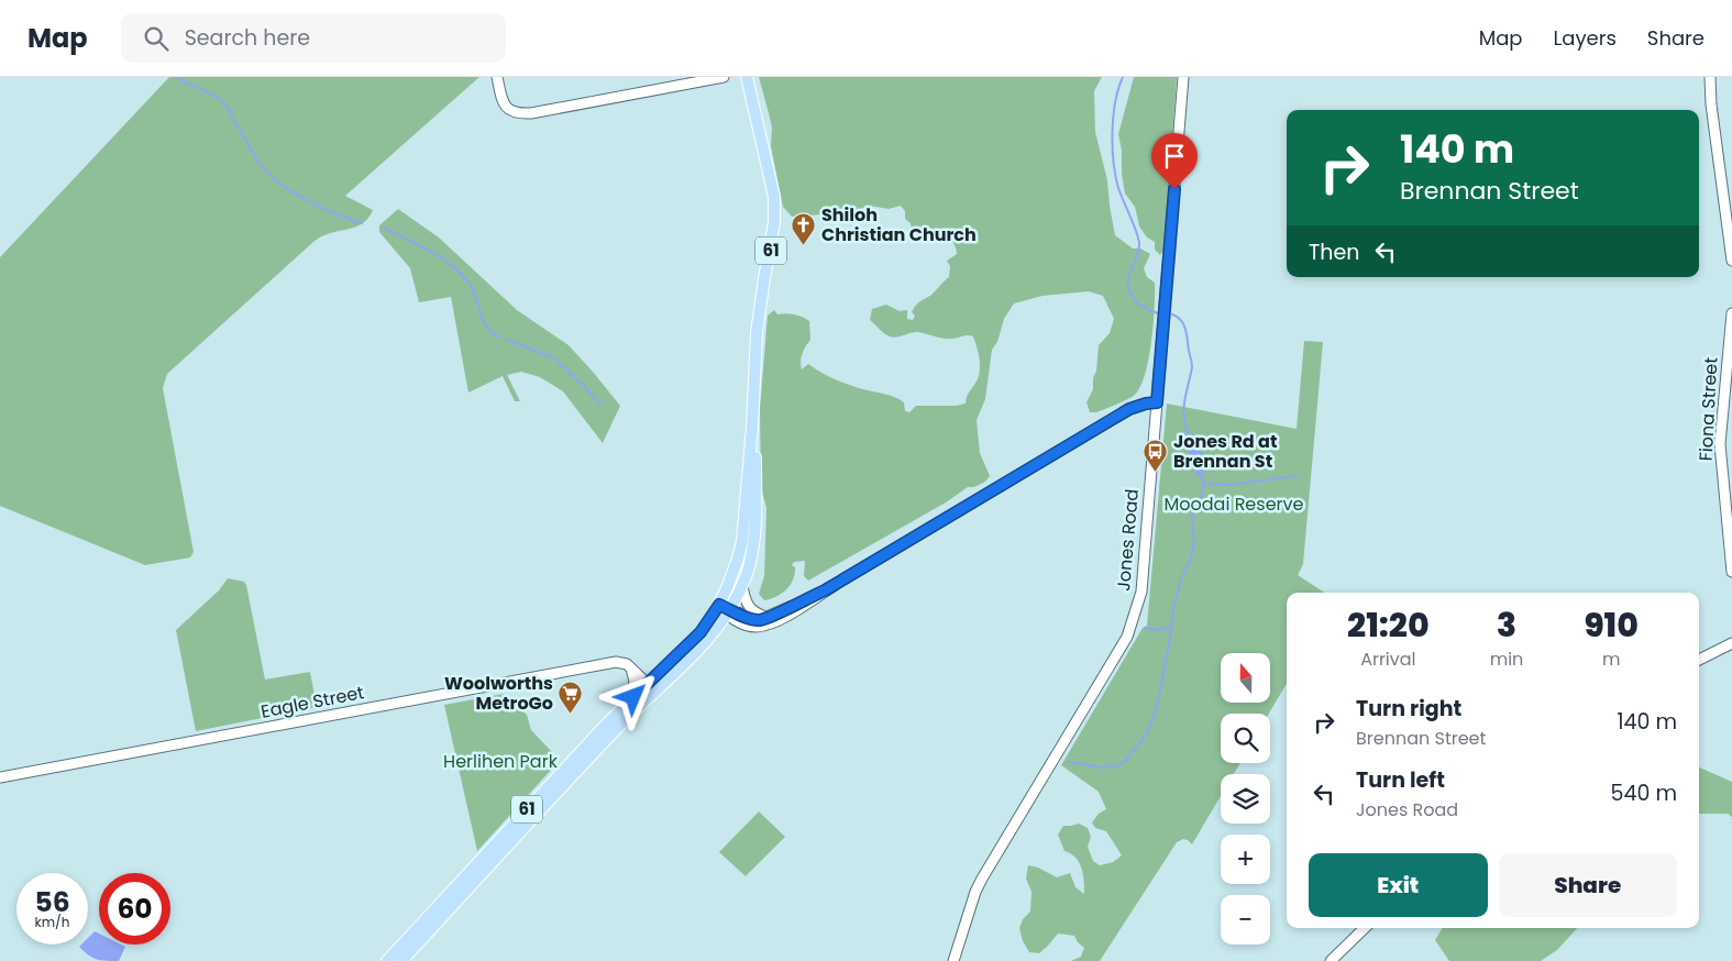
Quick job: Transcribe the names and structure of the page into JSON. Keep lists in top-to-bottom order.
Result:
{
  "streets": {
    "main road": ["61"],
    "street": ["Fiona Street", "Jones Road", "Eagle Street"]
  },
  "parks": ["Moodai Reserve", "Herlihen Park"],
  "places": {
    "church": ["Shiloh Christian Church"],
    "bus stop": ["Jones Rd at Brennan St"],
    "supermarket": ["Woolworths MetroGo"]
  },
  "north": "top",
  "page": {
    "header": "Map",
    "search": "Search here",
    "nav": ["Map", "Layers", "Share"],
    "turn": ["140 m", "Brennan Street"],
    "then": "Then",
    "eta": [
      "21:20",
      "Arrival",
      "3",
      "min",
      "910",
      "m"
    ],
    "map_buttons": ["+", "−"],
    "list": [
      {
        "name": "Turn right",
        "note": "Brennan Street",
        "value": "140 m"
      },
      {
        "name": "Turn left",
        "note": "Jones Road",
        "value": "540 m"
      }
    ],
    "buttons": ["Exit", "Share"],
    "speed": "56 km/h",
    "limit": "60"
  }
}
